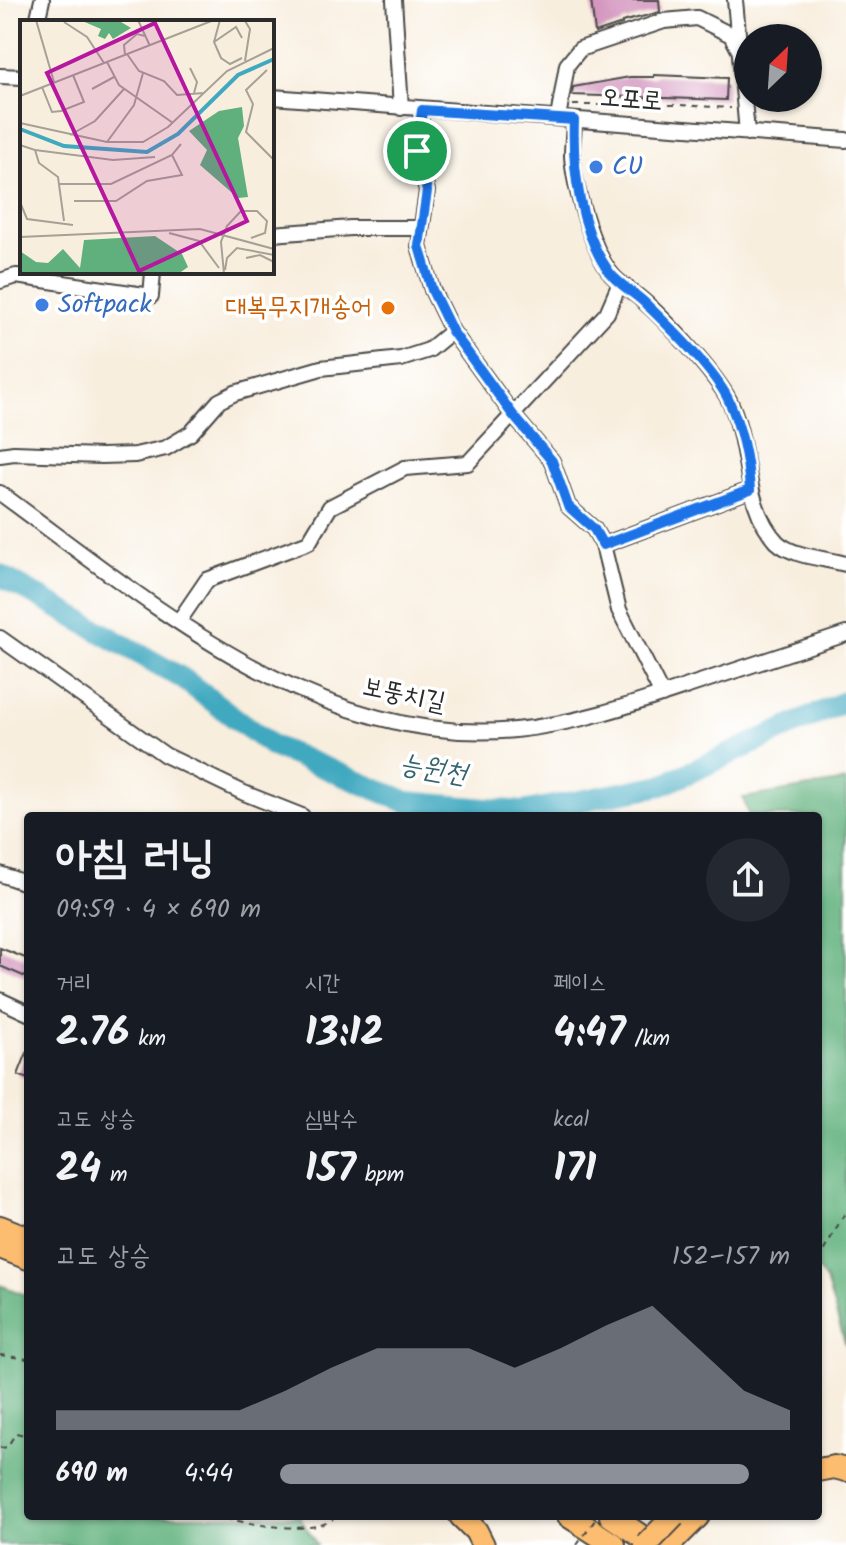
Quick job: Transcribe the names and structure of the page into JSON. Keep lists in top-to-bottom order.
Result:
{
  "streets": {
    "street": ["오포로", "보뚱치길"]
  },
  "water": ["능원천"],
  "places": ["CU", "Softpack", "대복무지개송어"],
  "north": "top right",
  "page": {
    "heading": ["아침 러닝", "09:59 · 4 × 690 m"],
    "stats": [
      ["거리", "2.76 km"],
      ["시간", "13:12"],
      ["페이스", "4:47 /km"],
      ["고도 상승", "24 m"],
      ["심박수", "157 bpm"],
      ["kcal", "171"]
    ],
    "chart": ["고도 상승", "152–157 m"],
    "list": [
      {
        "name": "690 m",
        "note": "4:44"
      }
    ]
  }
}
